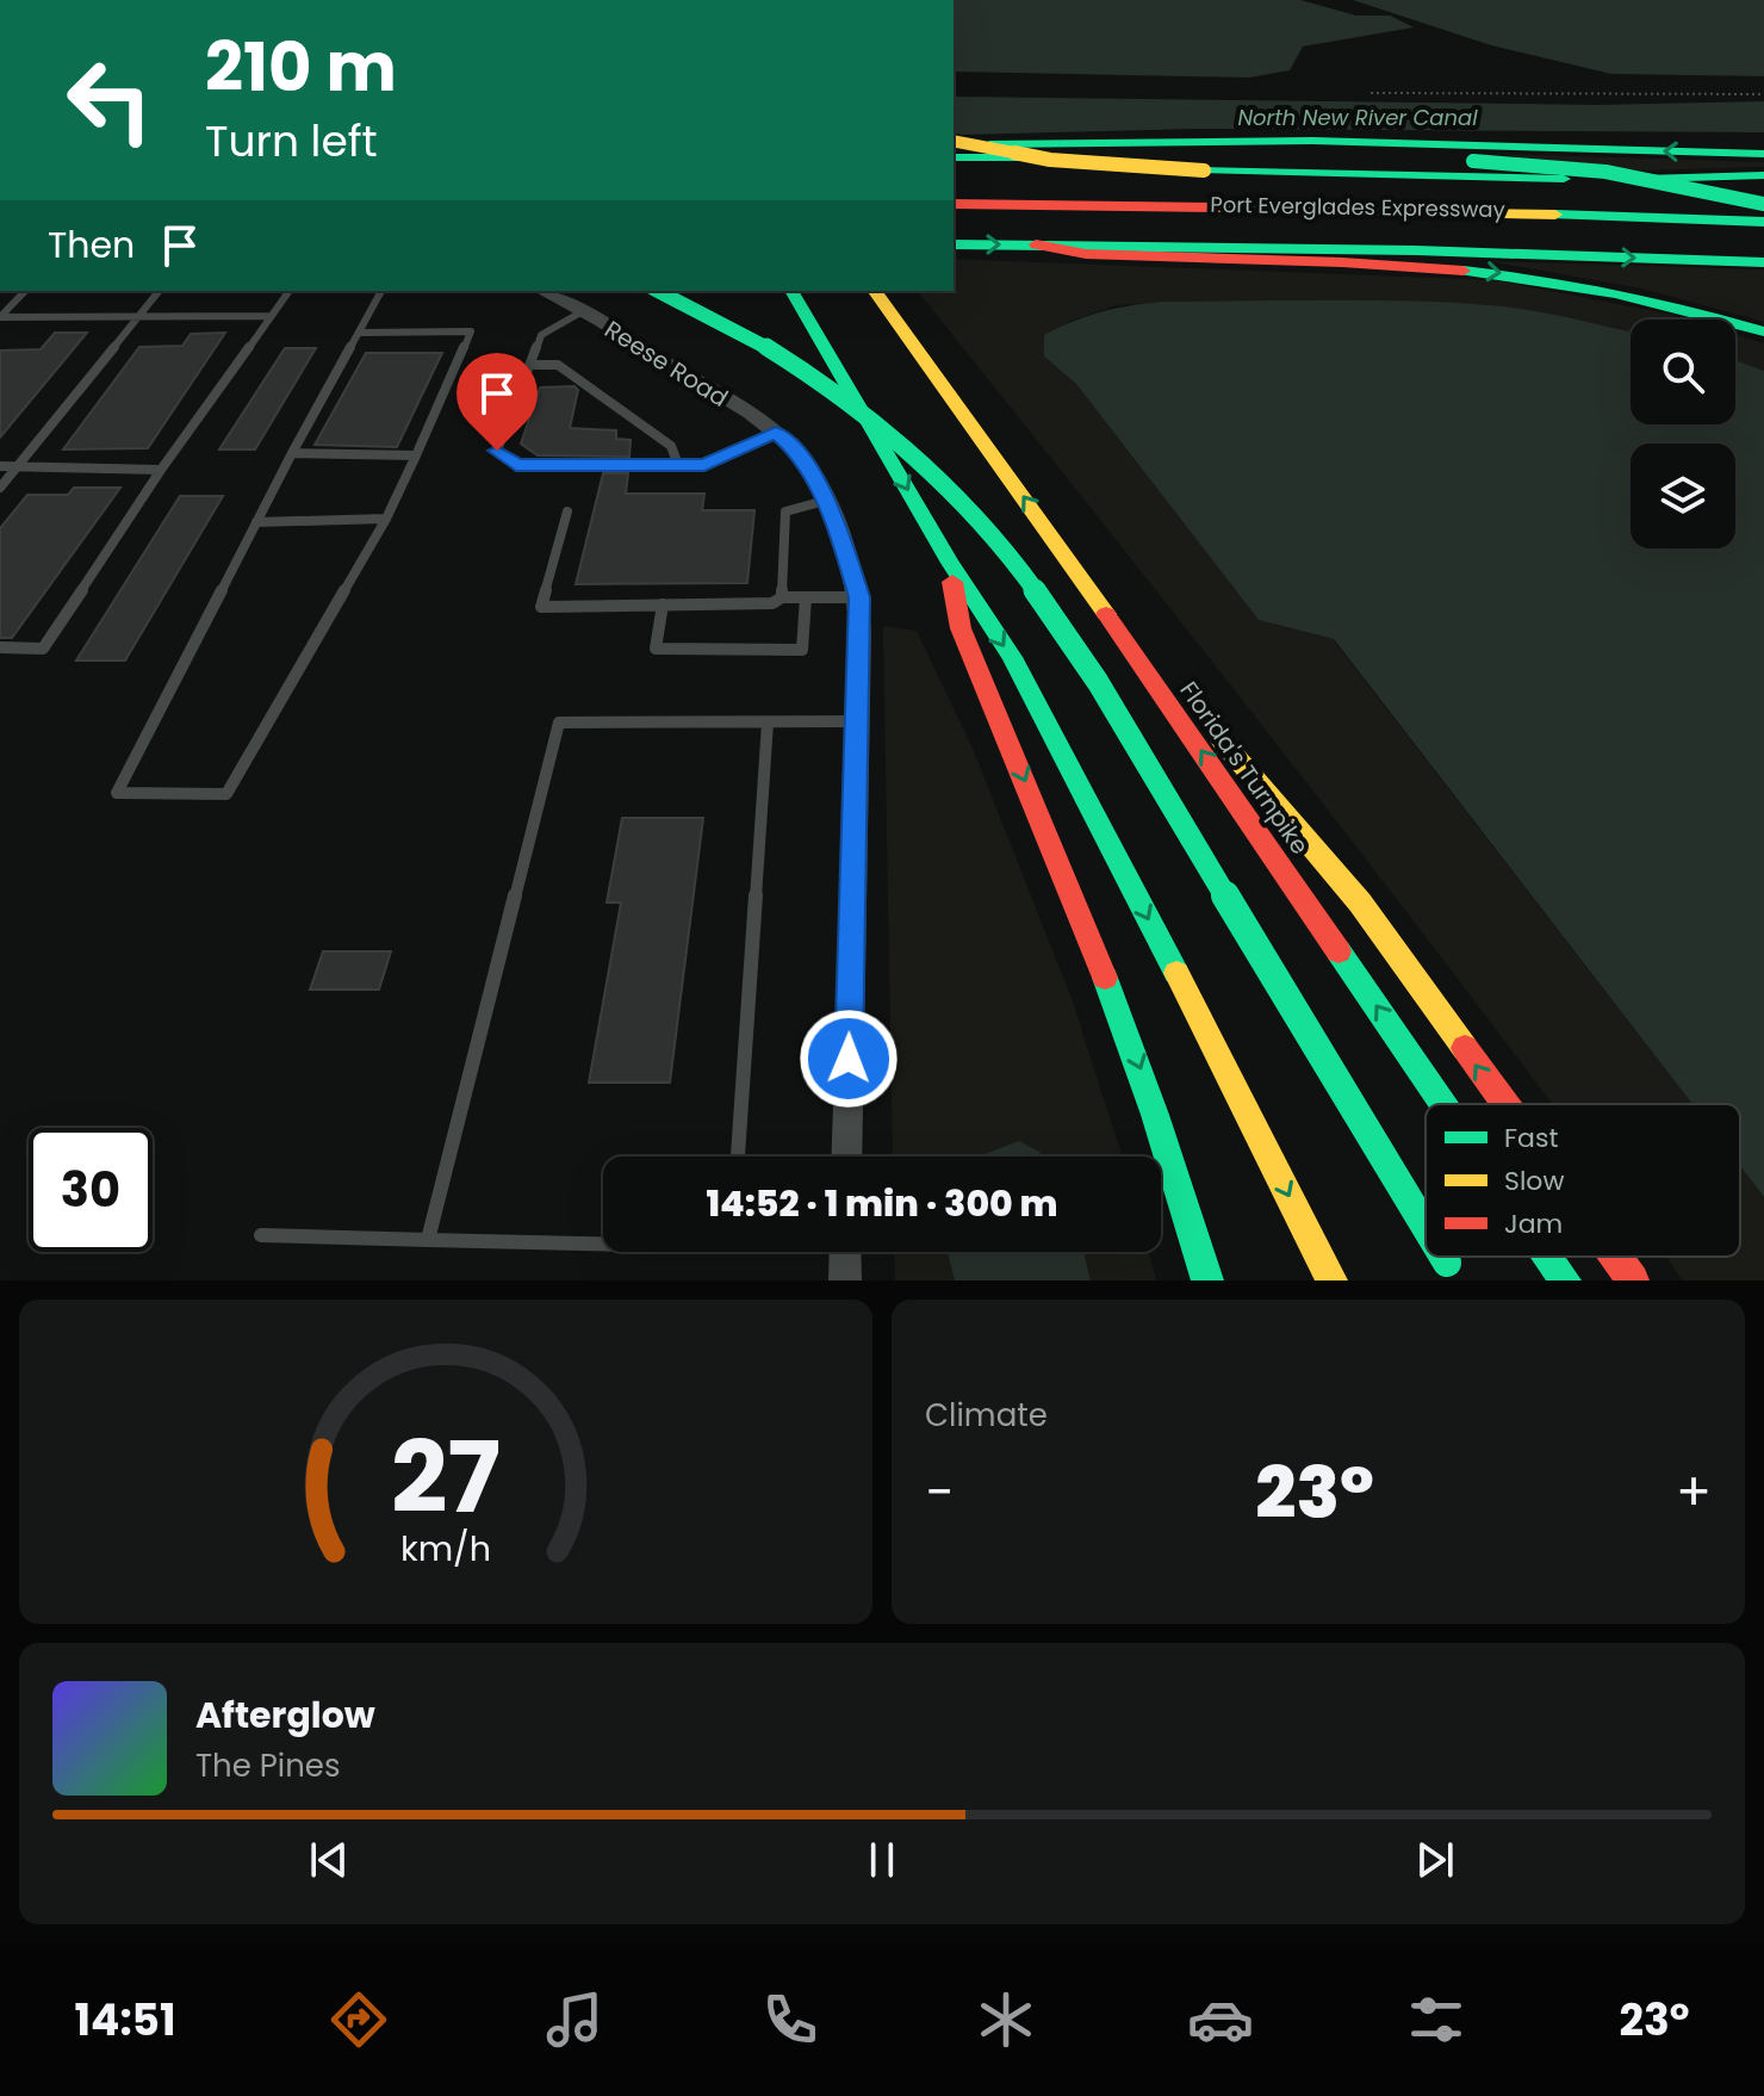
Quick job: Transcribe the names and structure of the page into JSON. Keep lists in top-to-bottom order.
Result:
{
  "streets": {
    "main road": ["Port Everglades Expressway", "Florida's Turnpike"],
    "street": ["Reese Road"]
  },
  "water": ["North New River Canal"],
  "legend": ["Fast", "Slow", "Jam"],
  "page": {
    "turn": ["210 m", "Turn left"],
    "then": "Then",
    "limit": "30",
    "trip": "14:52 · 1 min · 300 m",
    "tile": "Climate",
    "heat": ["−", "23°", "+"],
    "song": ["Afterglow", "The Pines"],
    "tabs": ["14:51", "23°"],
    "gauge": ["27", "km/h"]
  }
}
